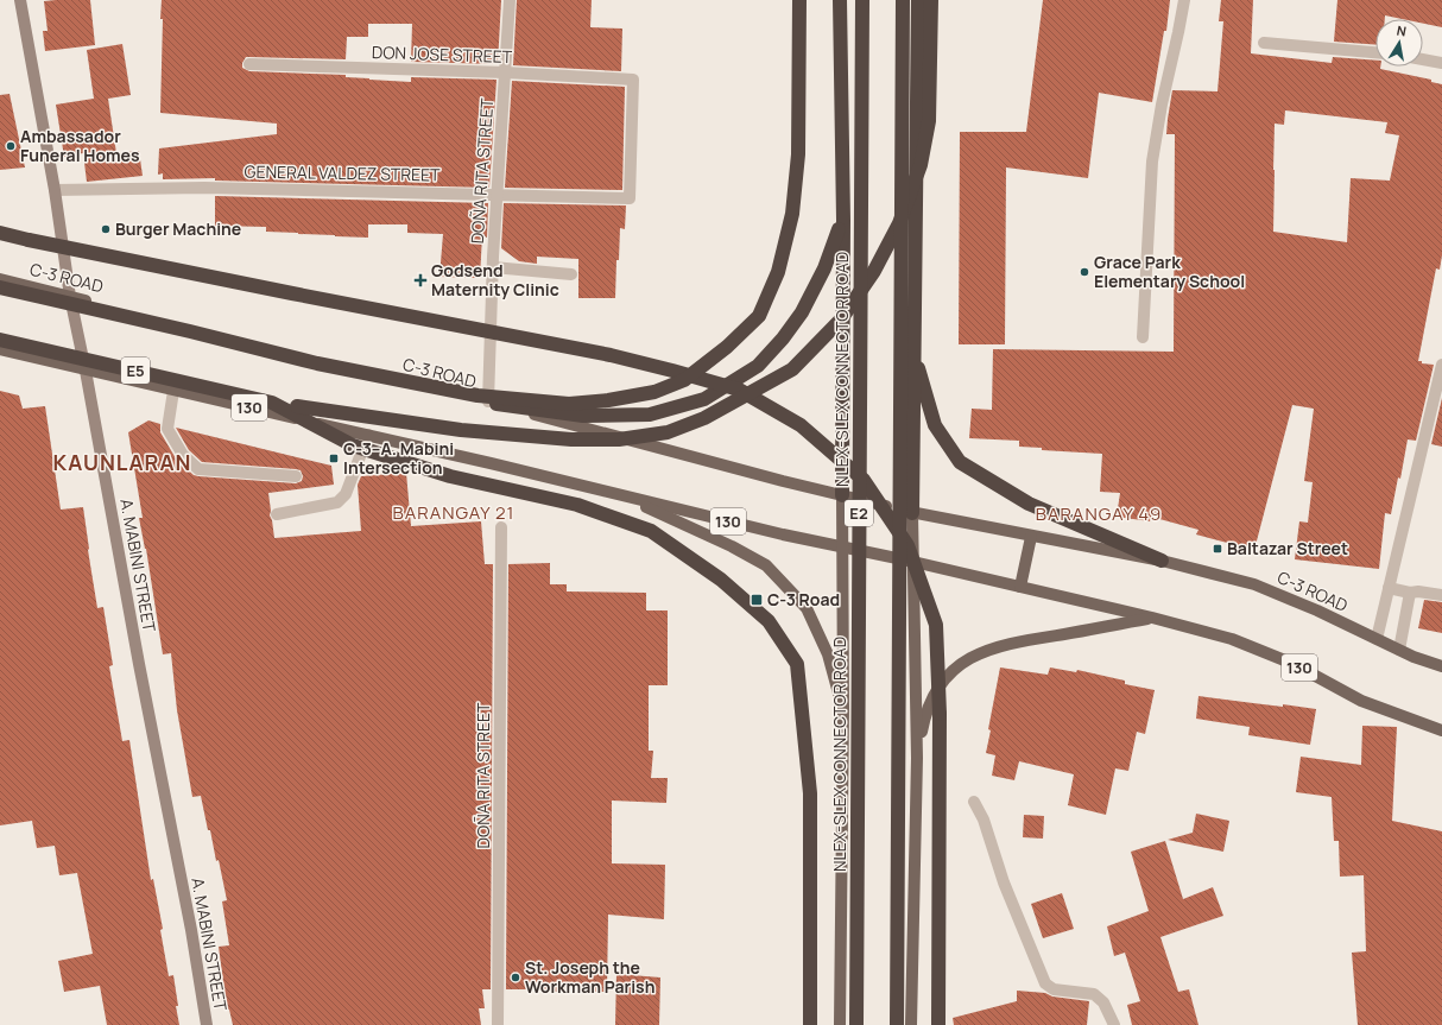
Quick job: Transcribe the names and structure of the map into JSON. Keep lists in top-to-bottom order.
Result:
{
  "streets": {
    "highway": ["NLEX-SLEX CONNECTOR ROAD", "E5", "E2"],
    "main road": ["C-3 ROAD", "130", "A. MABINI STREET"],
    "street": ["DON JOSE STREET", "DOÑA RITA STREET", "GENERAL VALDEZ STREET"]
  },
  "crossings": [
    ["DON JOSE STREET", "DOÑA RITA STREET"],
    ["DON JOSE STREET", "GENERAL VALDEZ STREET"],
    ["DOÑA RITA STREET", "GENERAL VALDEZ STREET"],
    ["DOÑA RITA STREET", "C-3 ROAD"],
    ["GENERAL VALDEZ STREET", "A. MABINI STREET"],
    ["C-3 ROAD", "A. MABINI STREET"],
    ["130", "A. MABINI STREET"]
  ],
  "districts": ["KAUNLARAN", "BARANGAY 21", "BARANGAY 49"],
  "places": {
    "other": [
      "Ambassador Funeral Homes",
      "Burger Machine",
      "Grace Park Elementary School",
      "St. Joseph the Workman Parish"
    ],
    "health": ["Godsend Maternity Clinic"],
    "transit": ["C-3–A. Mabini Intersection", "Baltazar Street", "C-3 Road"]
  },
  "north": "top"
}
